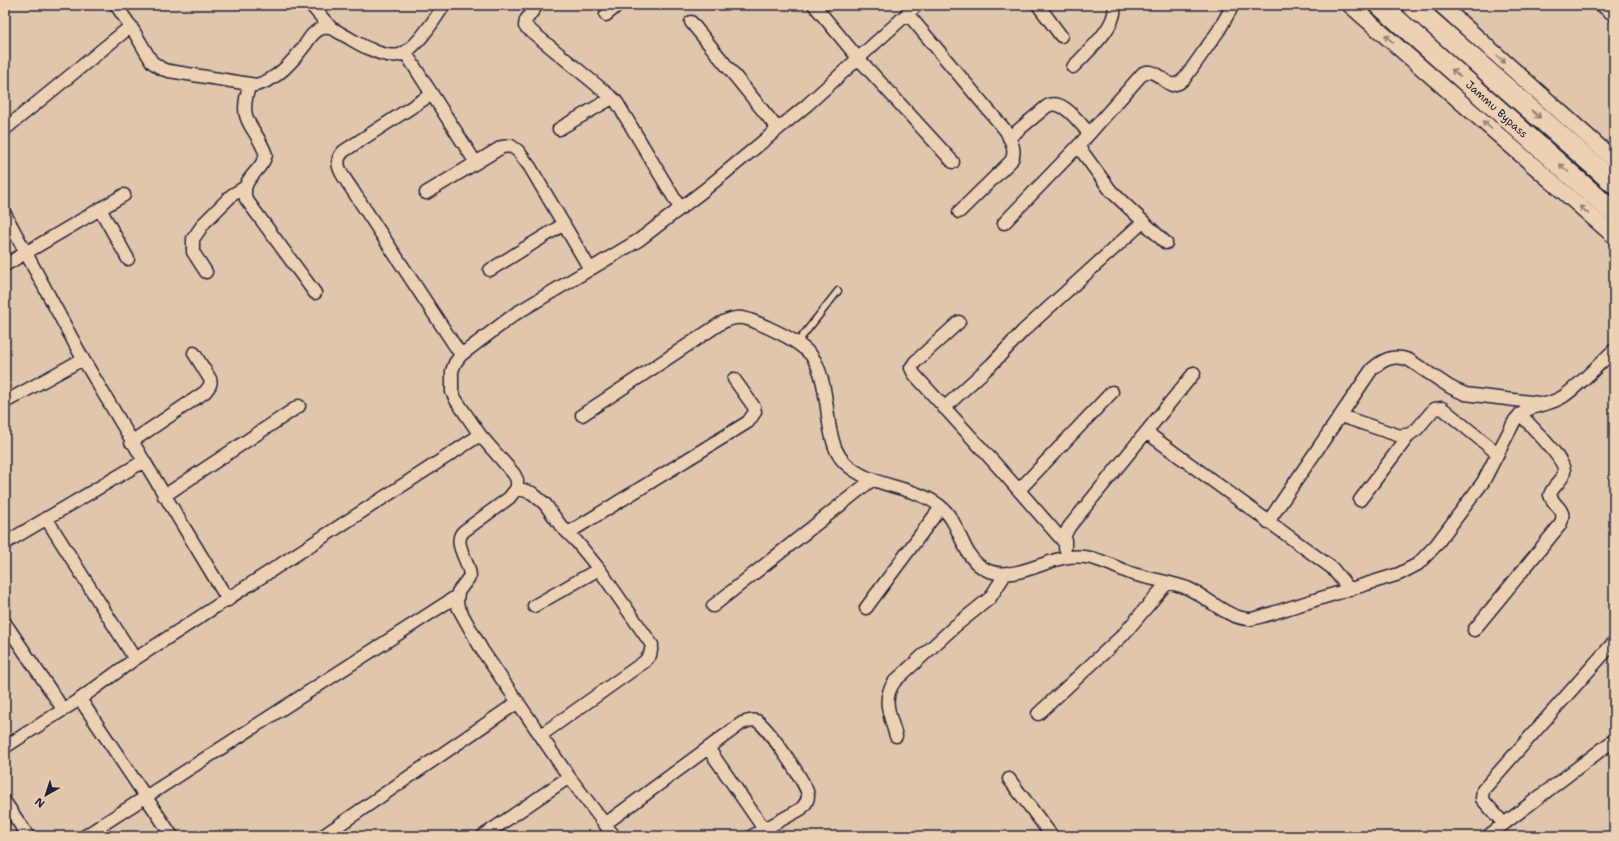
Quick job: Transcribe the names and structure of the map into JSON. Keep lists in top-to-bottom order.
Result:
{
  "streets": {
    "highway": ["Jammu Bypass"]
  },
  "north": "bottom left"
}
